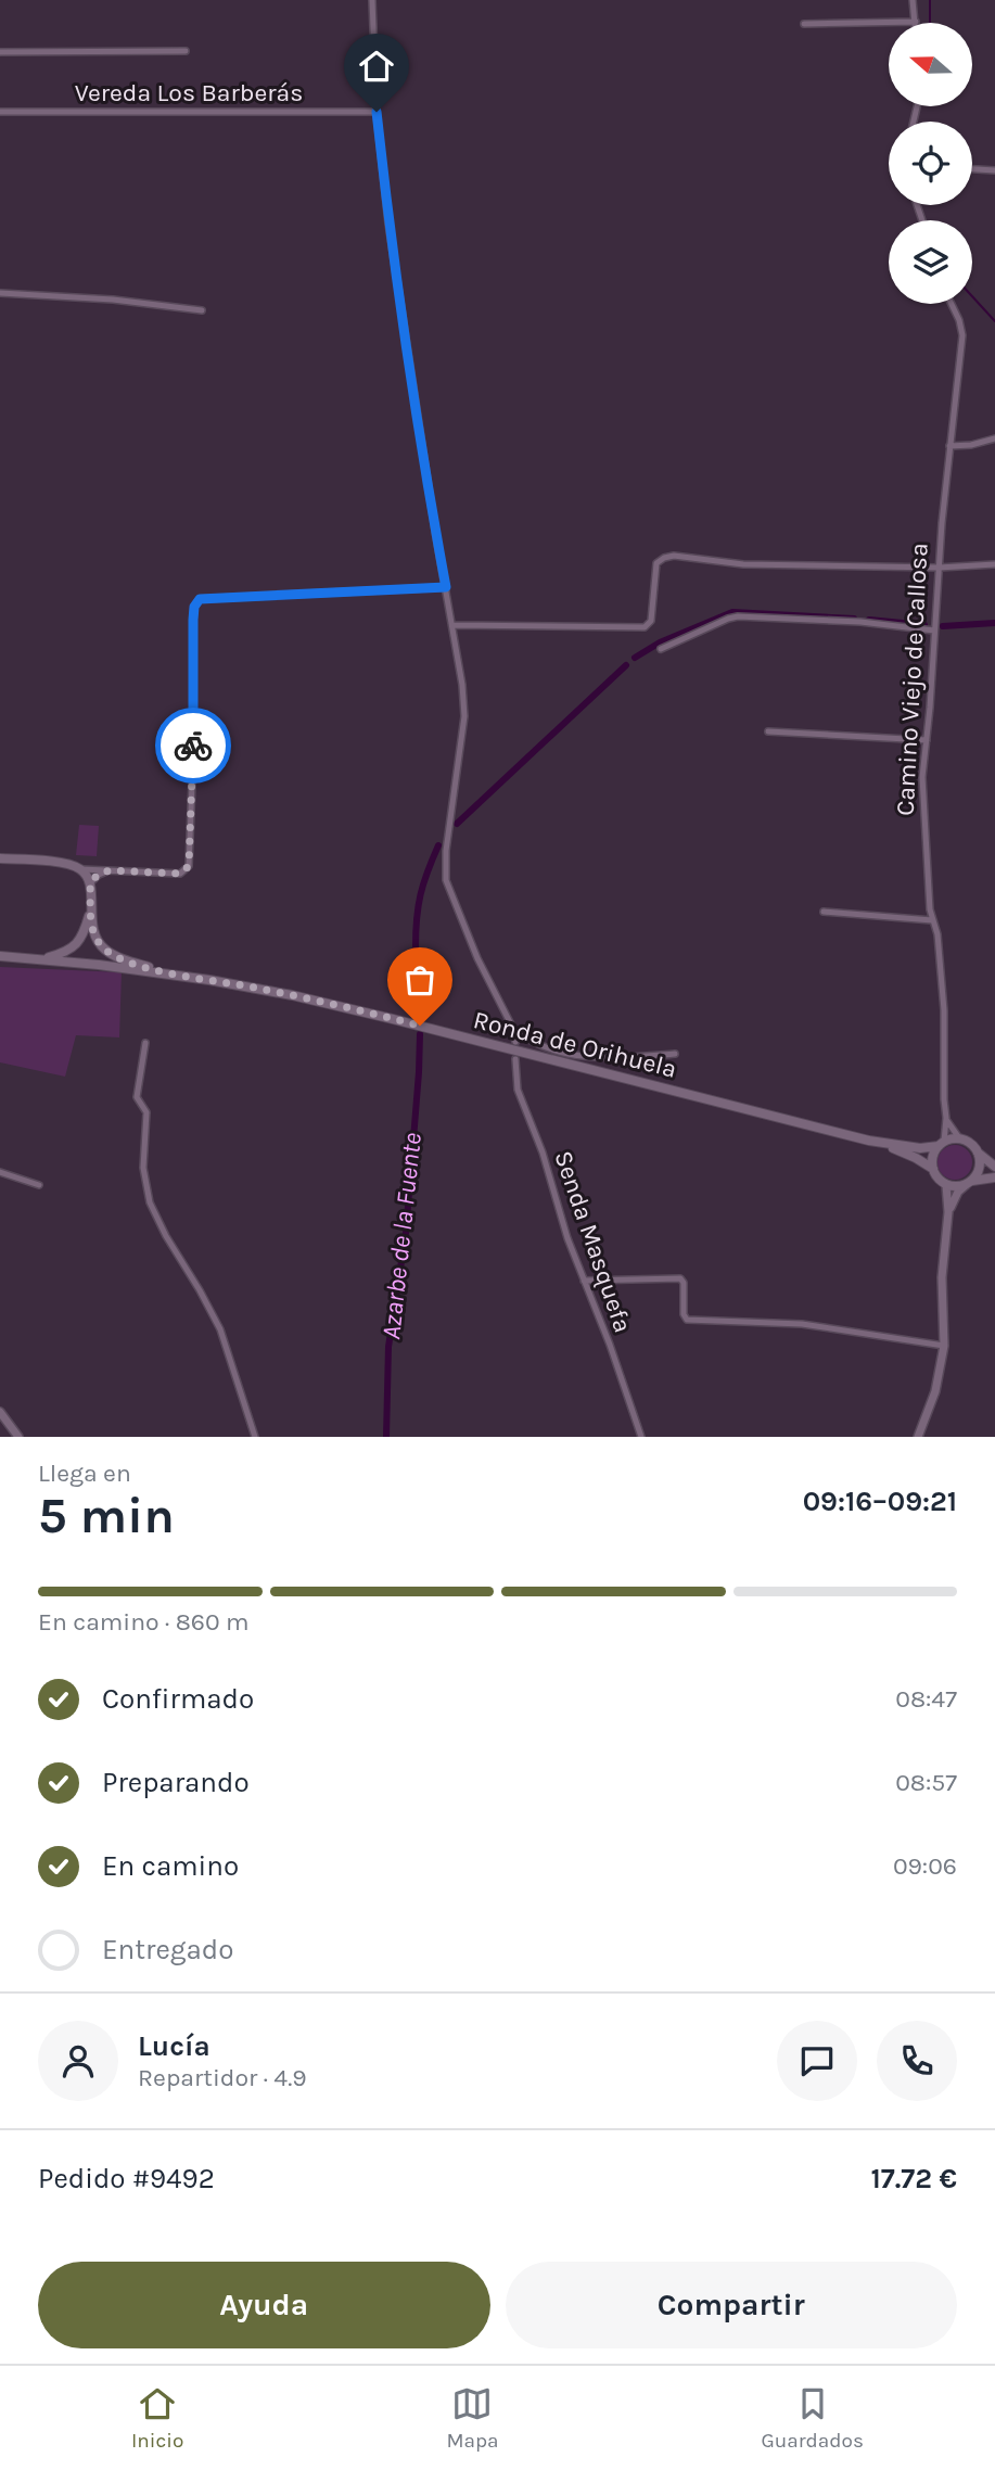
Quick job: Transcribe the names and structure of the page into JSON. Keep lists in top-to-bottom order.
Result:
{
  "streets": {
    "main road": ["Ronda de Orihuela"],
    "street": ["Vereda Los Barberás", "Camino Viejo de Callosa", "Senda Masquefa"]
  },
  "crossings": [
    ["Camino Viejo de Callosa", "Ronda de Orihuela"]
  ],
  "water": ["Azarbe de la Fuente"],
  "north": "left",
  "page": {
    "heading": ["5 min", "Llega en", "09:16–09:21"],
    "panel": [
      "Lucía",
      "Repartidor · 4.9",
      "Pedido #9492",
      "17.72 €"
    ],
    "bar": "En camino · 860 m",
    "list": [
      ["Confirmado", "08:47"],
      ["Preparando", "08:57"],
      ["En camino", "09:06"],
      "Entregado"
    ],
    "buttons": ["Ayuda", "Compartir"],
    "tabs": ["Inicio", "Mapa", "Guardados"]
  }
}
